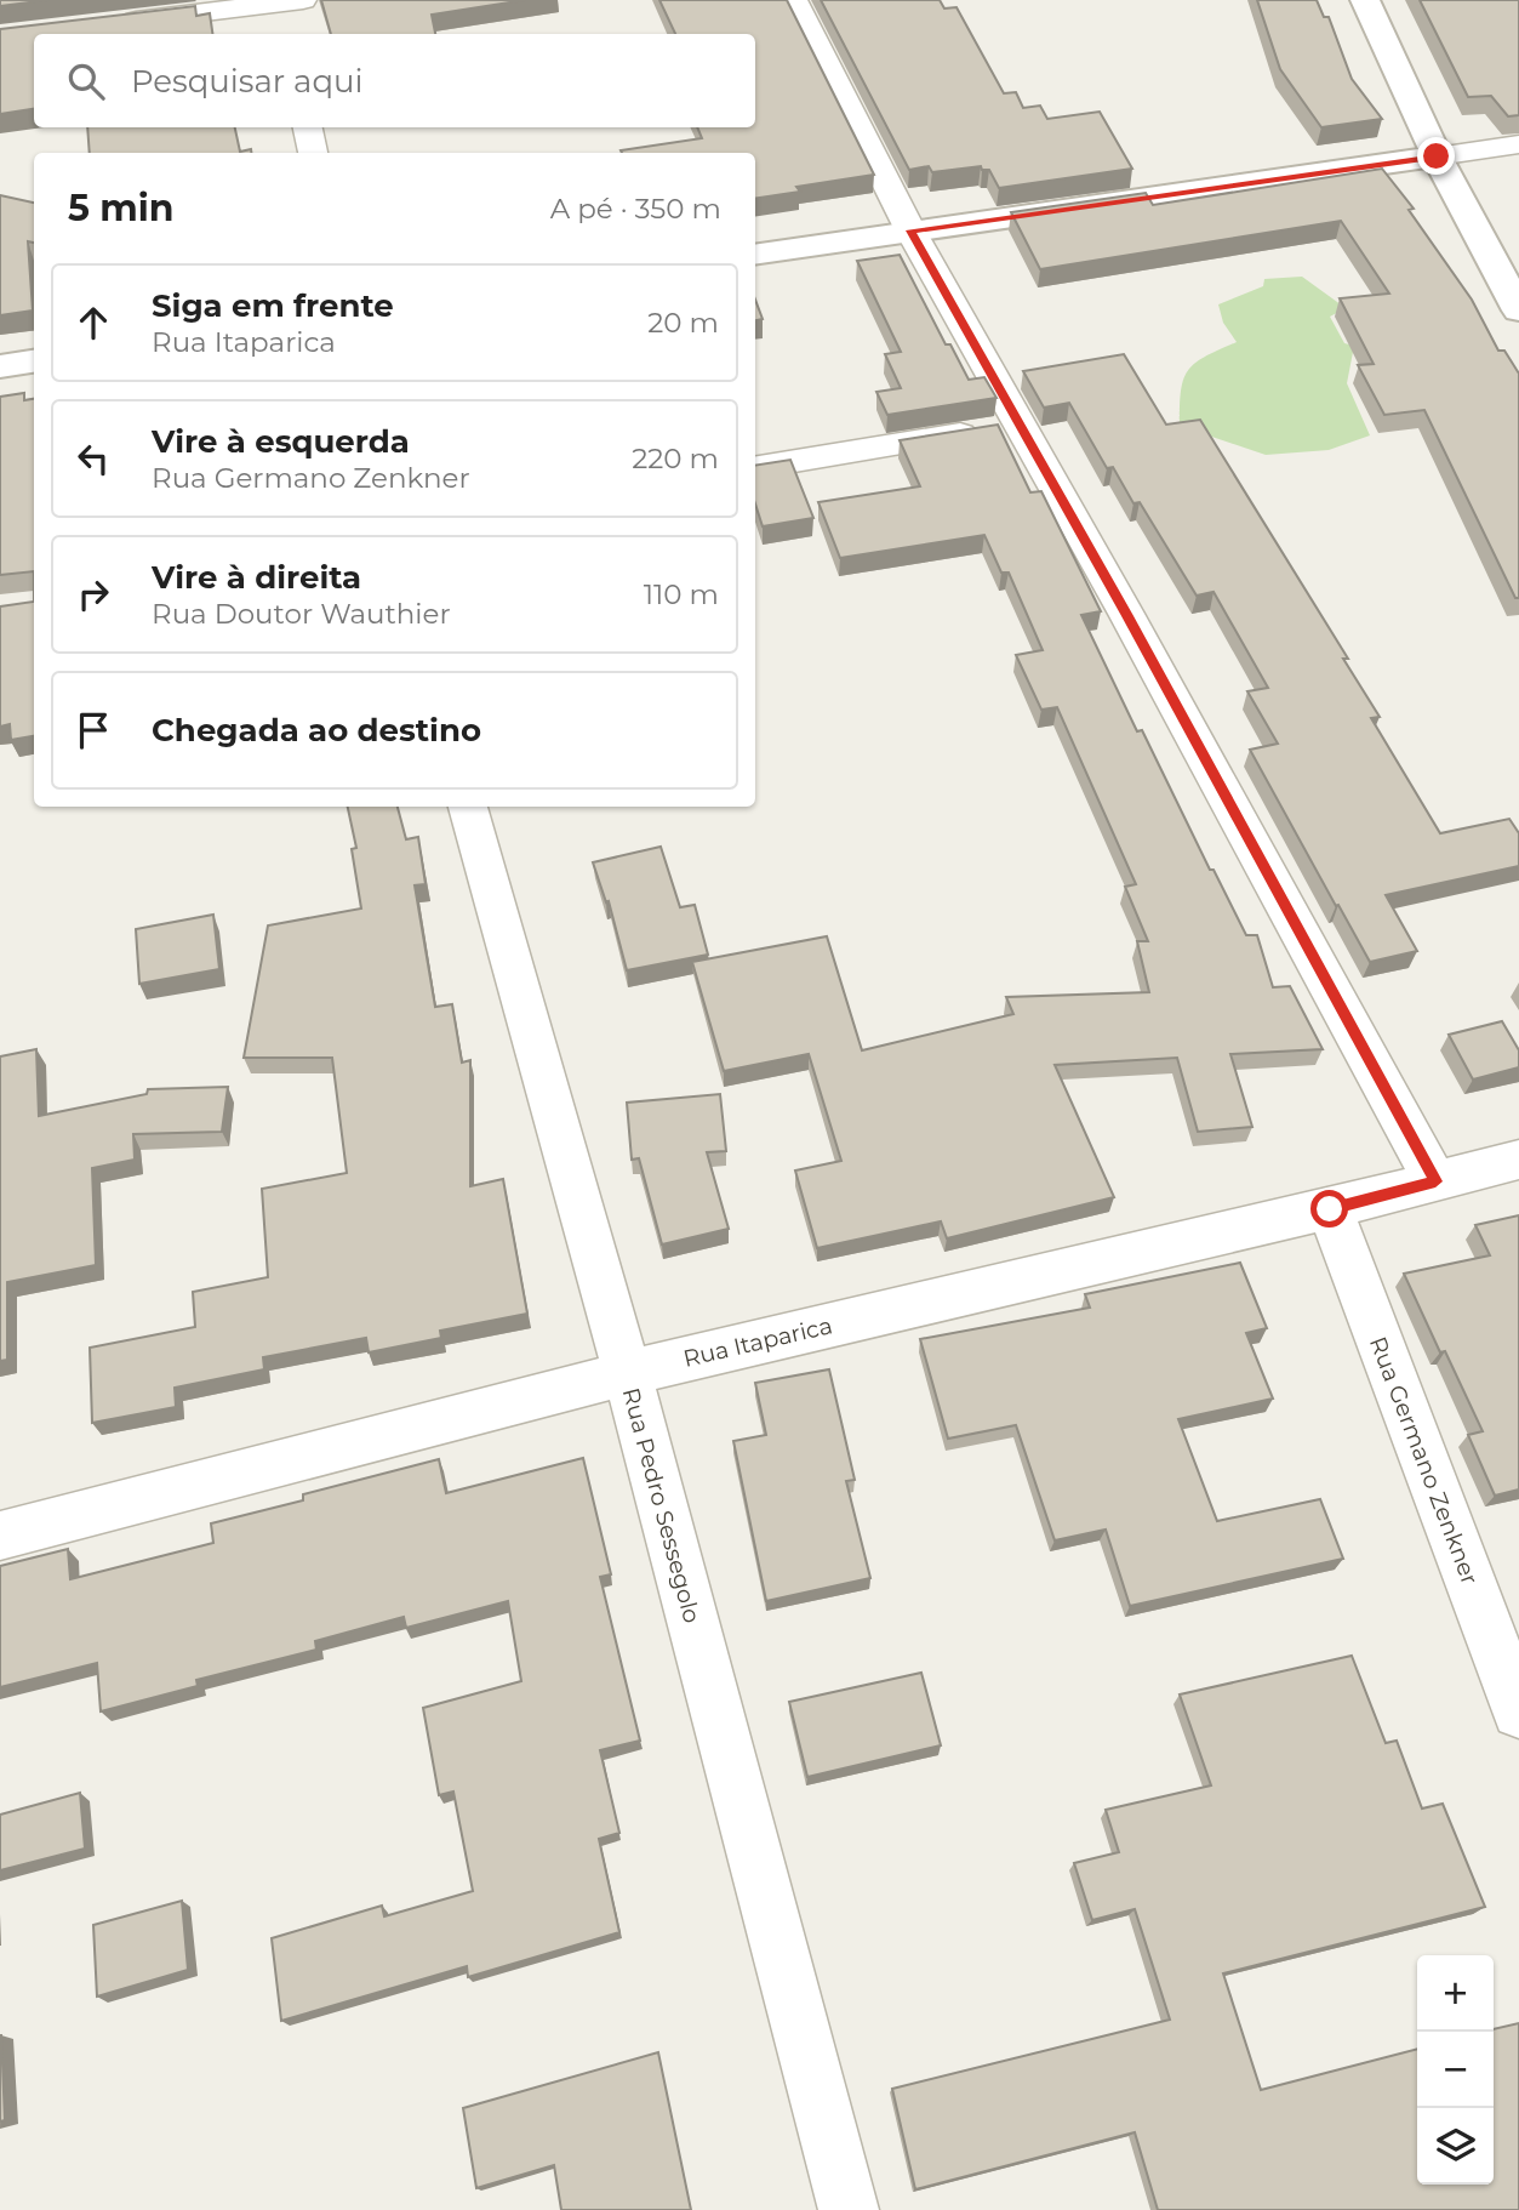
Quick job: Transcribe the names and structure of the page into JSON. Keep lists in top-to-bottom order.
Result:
{
  "streets": {
    "street": ["Rua Itaparica", "Rua Germano Zenkner", "Rua Pedro Sessegolo"]
  },
  "crossings": [
    ["Rua Itaparica", "Rua Germano Zenkner"],
    ["Rua Itaparica", "Rua Pedro Sessegolo"]
  ],
  "page": {
    "search": "Pesquisar aqui",
    "heading": ["5 min", "A pé · 350 m"],
    "list": [
      ["Siga em frente", "Rua Itaparica", "20 m"],
      ["Vire à esquerda", "Rua Germano Zenkner", "220 m"],
      ["Vire à direita", "Rua Doutor Wauthier", "110 m"],
      "Chegada ao destino"
    ],
    "map_buttons": ["+", "−"]
  }
}
